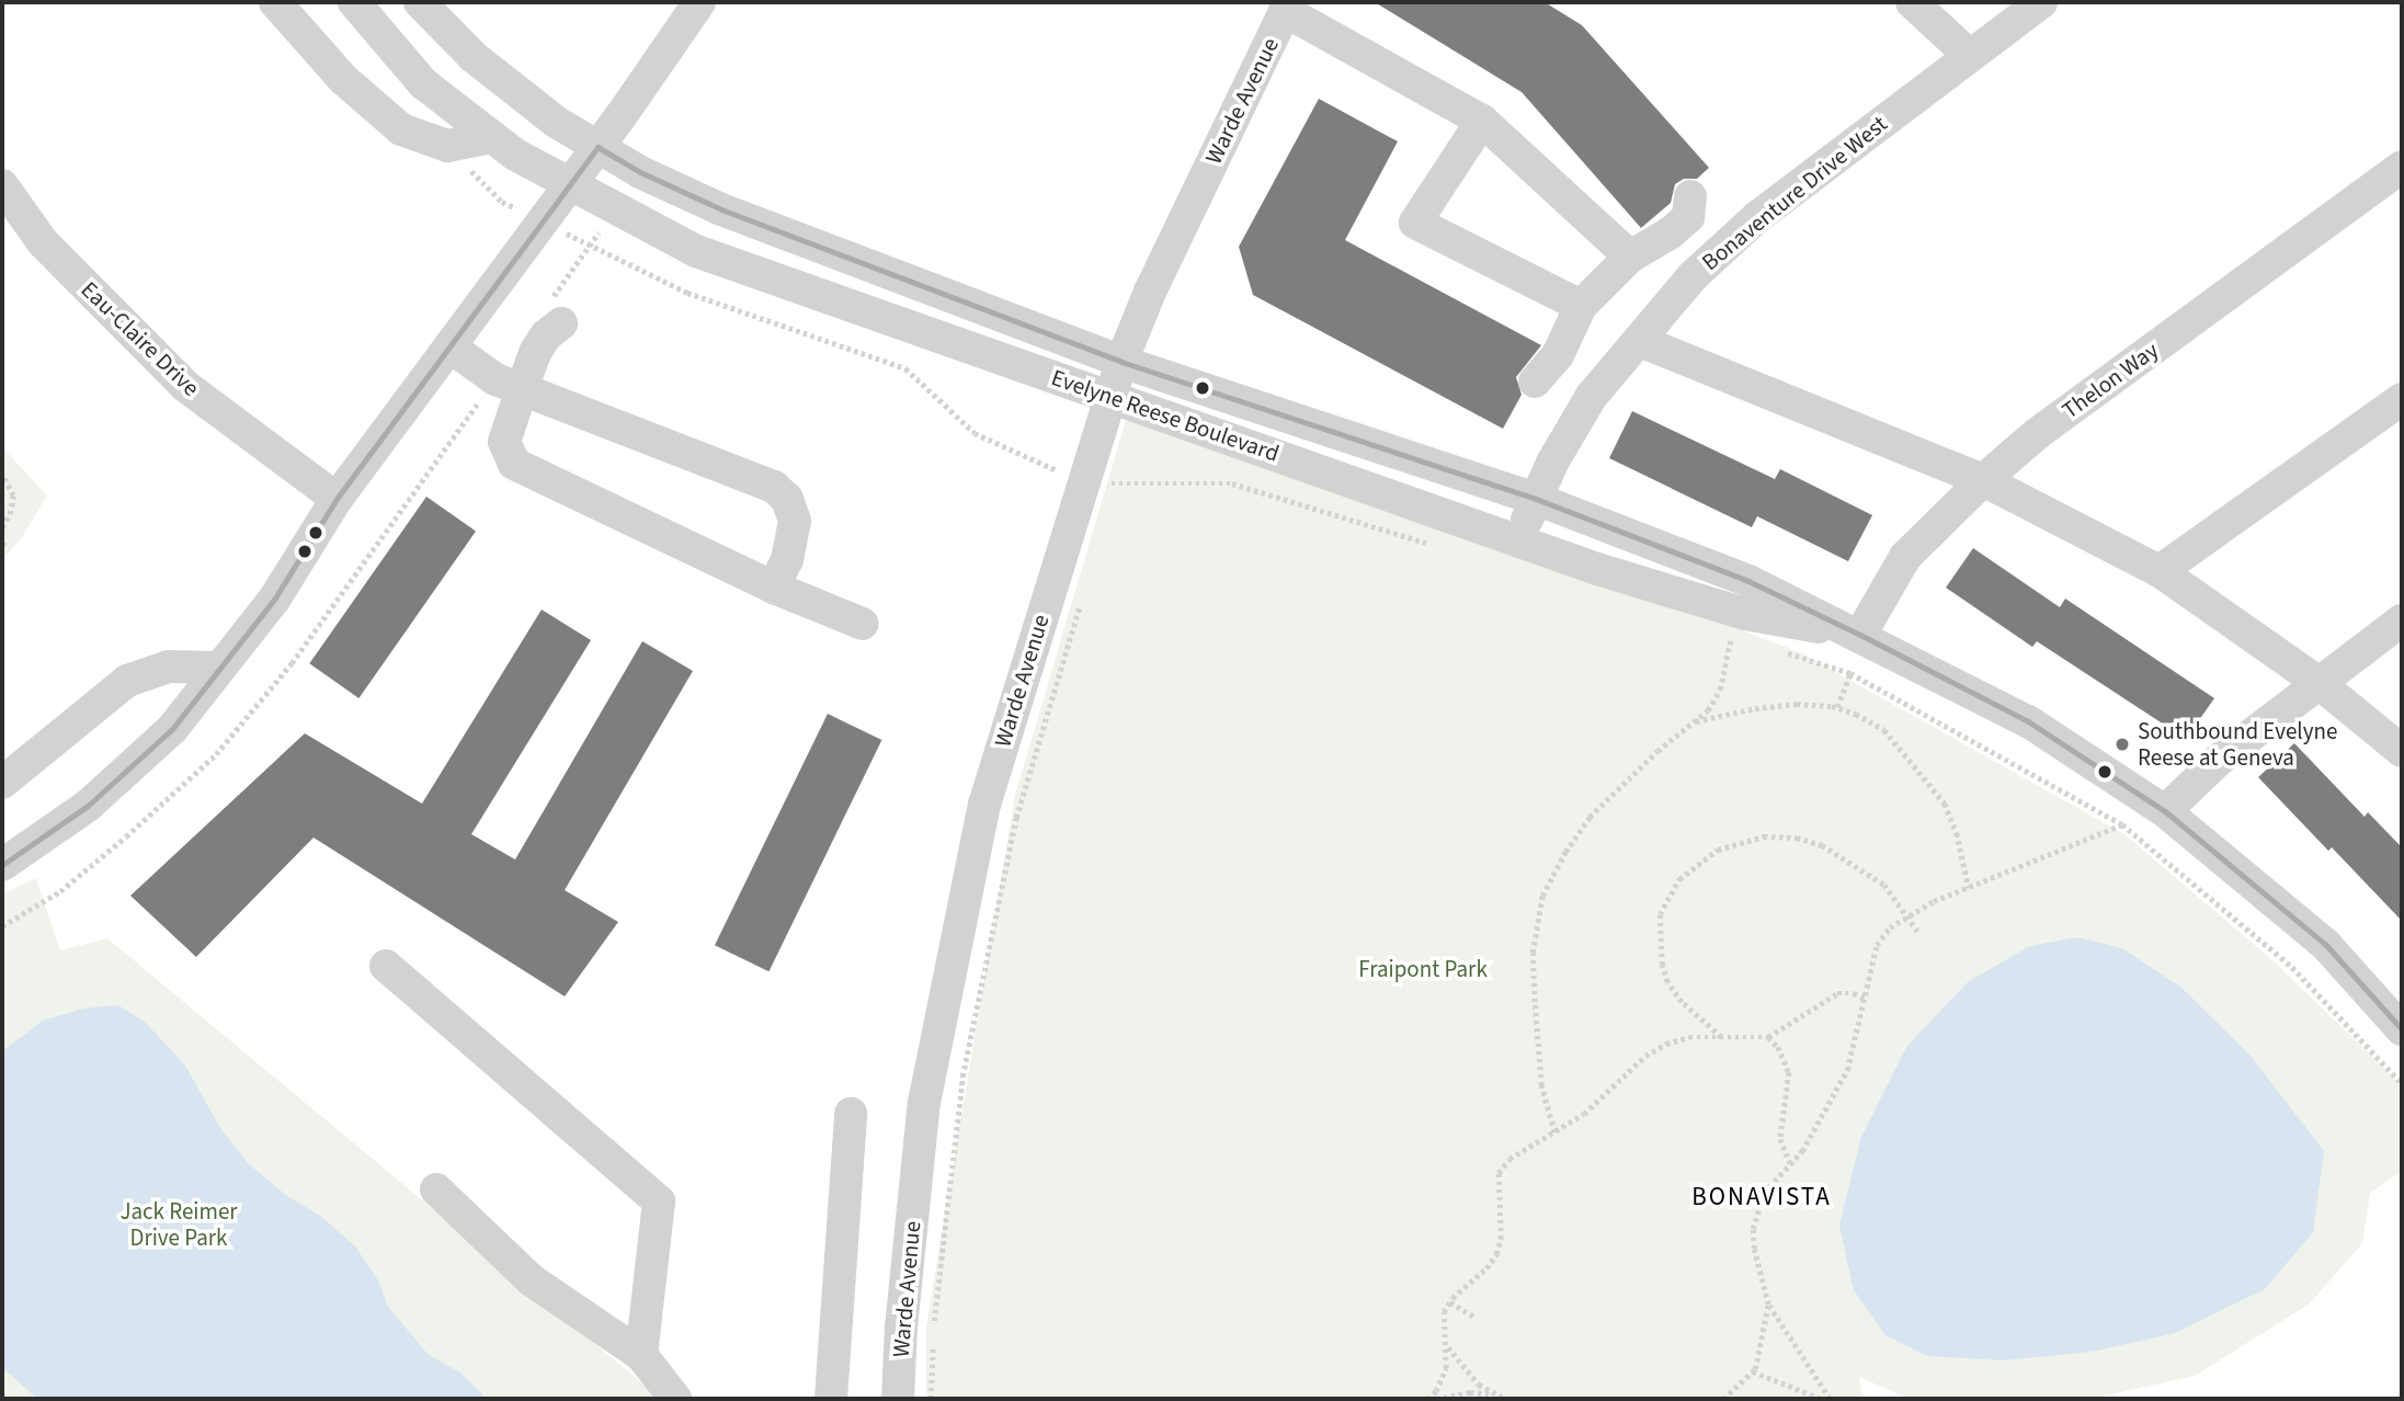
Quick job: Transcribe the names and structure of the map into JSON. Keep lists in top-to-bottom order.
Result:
{
  "streets": {
    "street": [
      "Warde Avenue",
      "Bonaventure Drive West",
      "Eau-Claire Drive",
      "Thelon Way",
      "Evelyne Reese Boulevard"
    ]
  },
  "crossings": [
    ["Warde Avenue", "Evelyne Reese Boulevard"],
    ["Bonaventure Drive West", "Evelyne Reese Boulevard"],
    ["Thelon Way", "Evelyne Reese Boulevard"]
  ],
  "districts": ["BONAVISTA"],
  "parks": ["Fraipont Park", "Jack Reimer Drive Park"],
  "places": ["Southbound Evelyne Reese at Geneva"]
}
